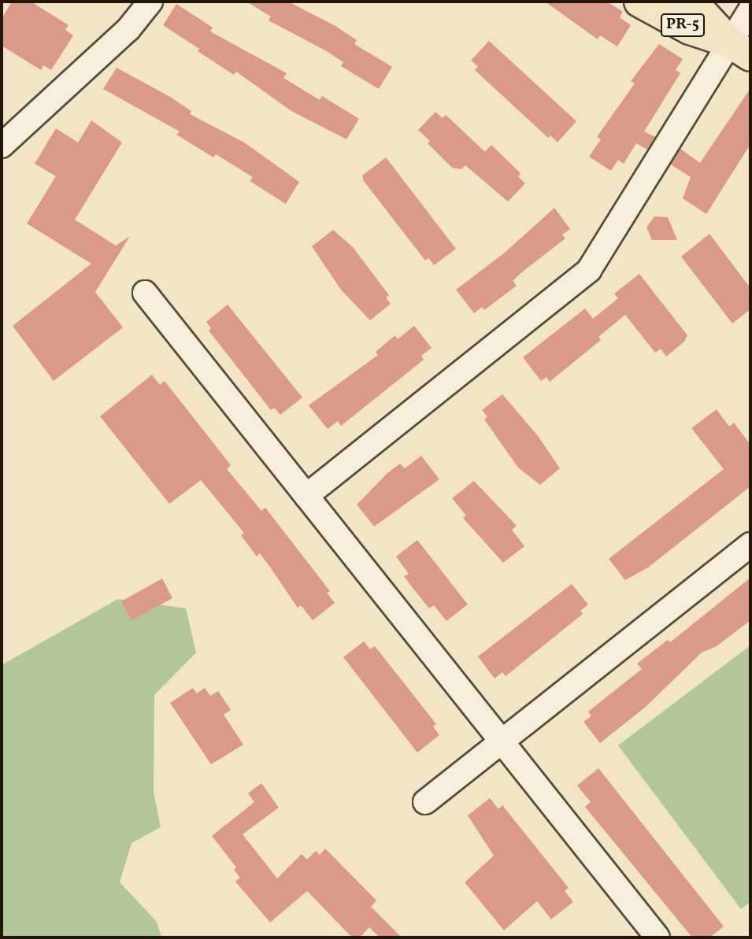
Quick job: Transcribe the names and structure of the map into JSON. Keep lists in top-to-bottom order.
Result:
{
  "streets": {
    "main road": ["PR-5"]
  }
}
